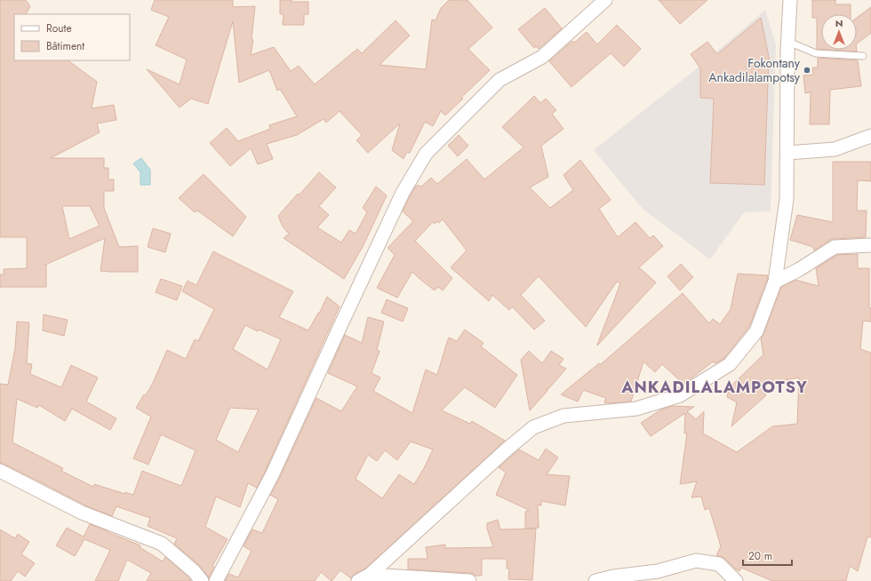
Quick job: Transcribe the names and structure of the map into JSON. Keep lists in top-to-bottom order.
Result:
{
  "districts": ["ANKADILALAMPOTSY"],
  "places": ["Fokontany Ankadilalampotsy"],
  "legend": ["Route", "Bâtiment"],
  "scale_bar": "20 m",
  "north": "top"
}
